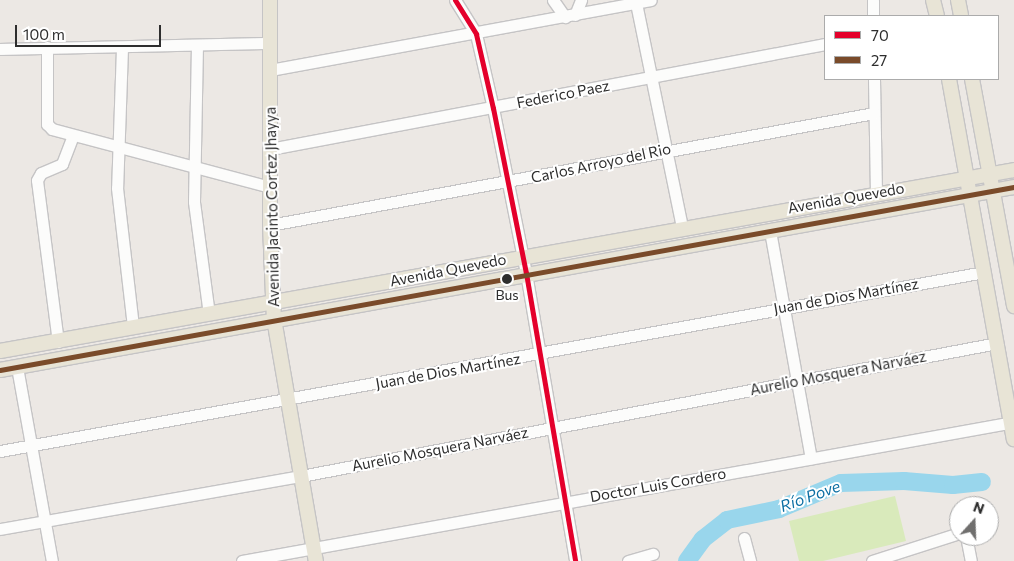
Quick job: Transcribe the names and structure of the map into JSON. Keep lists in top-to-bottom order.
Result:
{
  "streets": {
    "main road": ["Avenida Quevedo", "Avenida Jacinto Cortez Jhayya"],
    "street": [
      "Federico Paez",
      "Carlos Arroyo del Rio",
      "Juan de Dios Martínez",
      "Aurelio Mosquera Narváez",
      "Doctor Luis Cordero"
    ]
  },
  "crossings": [
    ["Federico Paez", "Avenida Jacinto Cortez Jhayya"],
    ["Carlos Arroyo del Rio", "Avenida Jacinto Cortez Jhayya"],
    ["Avenida Quevedo", "Avenida Jacinto Cortez Jhayya"],
    ["Avenida Jacinto Cortez Jhayya", "Juan de Dios Martínez"],
    ["Avenida Jacinto Cortez Jhayya", "Aurelio Mosquera Narváez"],
    ["Avenida Jacinto Cortez Jhayya", "Doctor Luis Cordero"]
  ],
  "water": ["Río Pove"],
  "places": ["Bus"],
  "lines": ["transit line 70", "transit line 27"],
  "legend": ["70", "27"],
  "scale_bar": "100 m",
  "north": "top"
}
